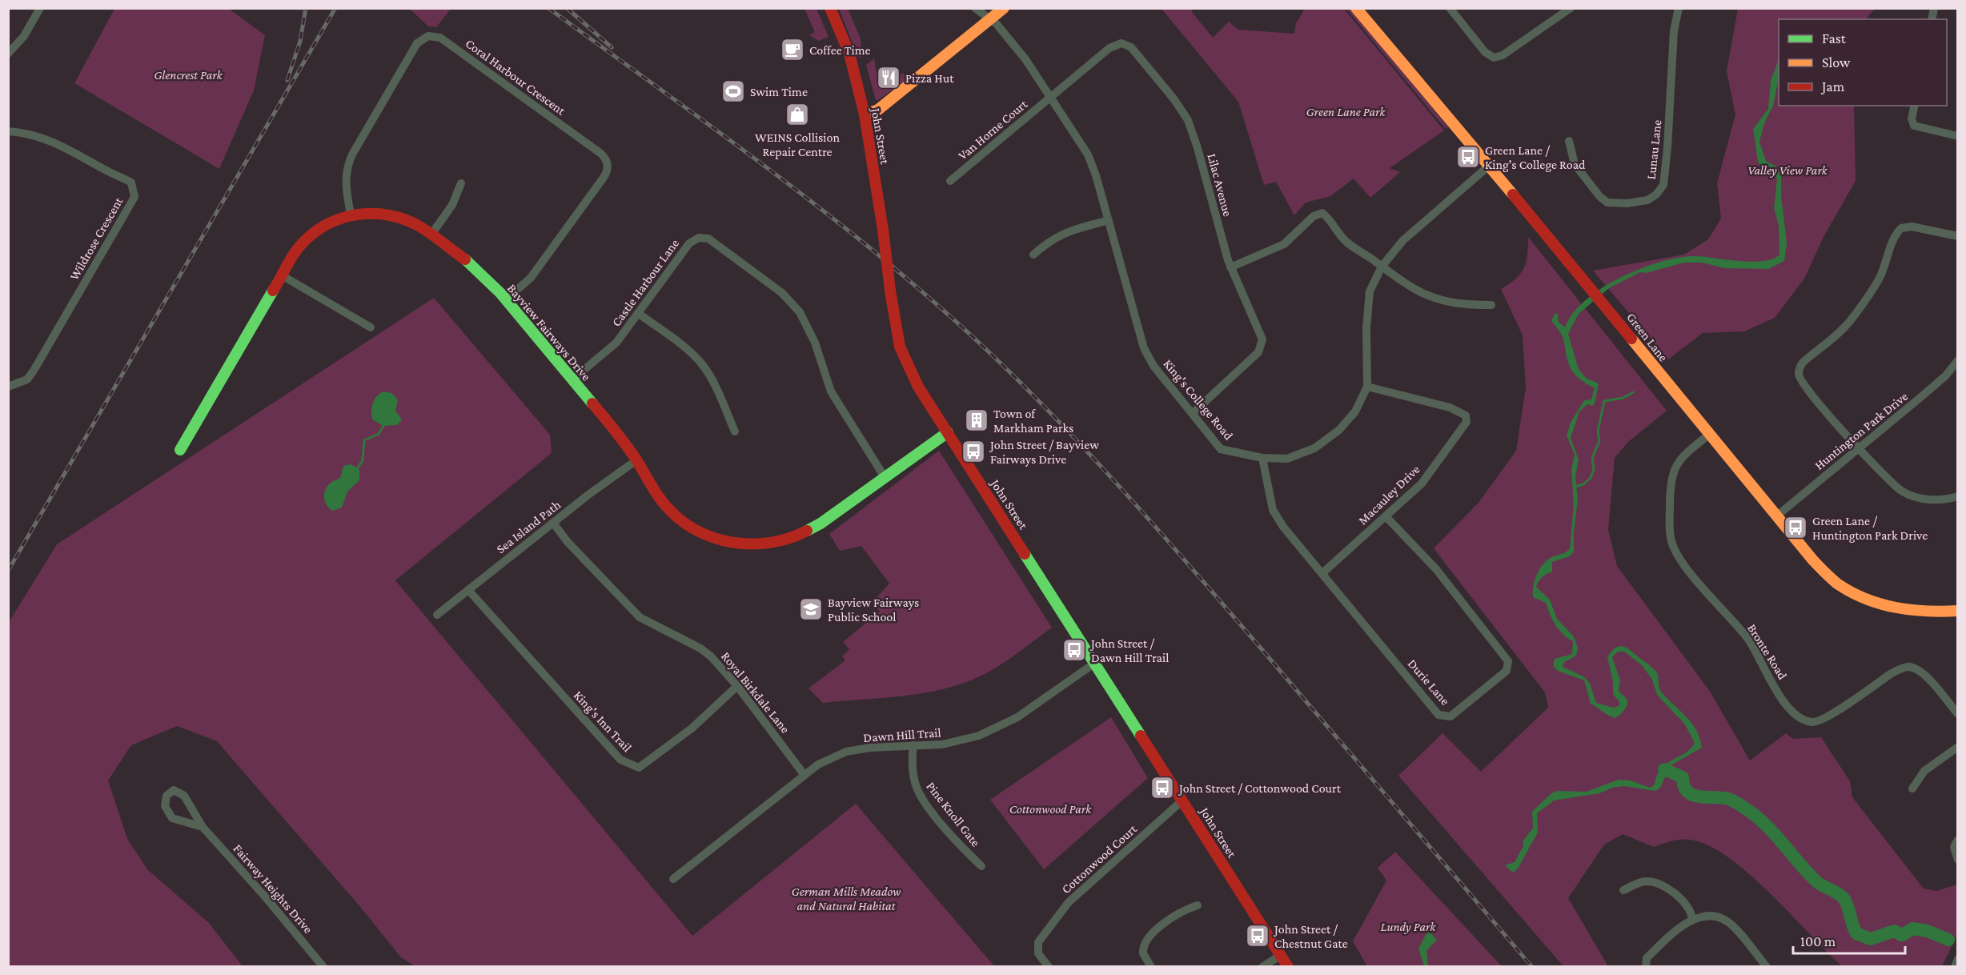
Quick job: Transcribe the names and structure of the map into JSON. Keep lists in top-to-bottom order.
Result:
{
  "streets": {
    "street": [
      "Coral Harbour Crescent",
      "Van Horne Court",
      "John Street",
      "Lunau Lane",
      "Lilac Avenue",
      "Wildrose Crescent",
      "Castle Harbour Lane",
      "Bayview Fairways Drive",
      "Green Lane",
      "King's College Road",
      "Huntington Park Drive",
      "Macauley Drive",
      "Sea Island Path",
      "Bronte Road",
      "Durie Lane",
      "Royal Birkdale Lane",
      "King's Inn Trail",
      "Dawn Hill Trail",
      "Pine Knoll Gate",
      "Cottonwood Court",
      "Fairway Heights Drive"
    ]
  },
  "crossings": [
    ["Coral Harbour Crescent", "Bayview Fairways Drive"],
    ["Van Horne Court", "Lilac Avenue"],
    ["Van Horne Court", "King's College Road"],
    ["John Street", "Bayview Fairways Drive"],
    ["John Street", "Dawn Hill Trail"],
    ["John Street", "Cottonwood Court"],
    ["Lilac Avenue", "King's College Road"],
    ["Castle Harbour Lane", "Bayview Fairways Drive"],
    ["Bayview Fairways Drive", "Sea Island Path"],
    ["Green Lane", "King's College Road"],
    ["Green Lane", "Huntington Park Drive"],
    ["Green Lane", "Bronte Road"],
    ["King's College Road", "Macauley Drive"],
    ["King's College Road", "Durie Lane"],
    ["Macauley Drive", "Durie Lane"],
    ["Sea Island Path", "Royal Birkdale Lane"],
    ["Sea Island Path", "King's Inn Trail"],
    ["Royal Birkdale Lane", "King's Inn Trail"],
    ["Royal Birkdale Lane", "Dawn Hill Trail"],
    ["Dawn Hill Trail", "Pine Knoll Gate"]
  ],
  "parks": [
    "Glencrest Park",
    "Green Lane Park",
    "Valley View Park",
    "Cottonwood Park",
    "German Mills Meadow and Natural Habitat",
    "Lundy Park"
  ],
  "places": {
    "cafe": ["Coffee Time"],
    "restaurant": ["Pizza Hut"],
    "sports": ["Swim Time"],
    "shop": ["WEINS Collision Repair Centre"],
    "bus stop": [
      "Green Lane / King's College Road",
      "John Street / Bayview Fairways Drive",
      "Green Lane / Huntington Park Drive",
      "John Street / Dawn Hill Trail",
      "John Street / Cottonwood Court",
      "John Street / Chestnut Gate"
    ],
    "building": ["Town of Markham Parks"],
    "school or university": ["Bayview Fairways Public School"]
  },
  "legend": ["Fast", "Slow", "Jam"],
  "scale_bar": "100 m"
}
